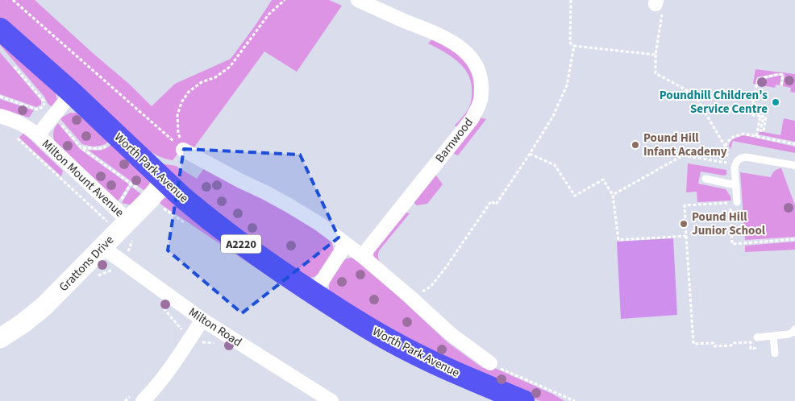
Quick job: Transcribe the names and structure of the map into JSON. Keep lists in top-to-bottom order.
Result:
{
  "streets": {
    "main road": ["Worth Park Avenue", "A2220"],
    "street": [
      "Barnwood",
      "Milton Mount Avenue",
      "Grattons Drive",
      "Milton Road"
    ]
  },
  "crossings": [
    ["Worth Park Avenue", "Milton Mount Avenue"],
    ["Worth Park Avenue", "Grattons Drive"],
    ["Milton Mount Avenue", "Grattons Drive"],
    ["Grattons Drive", "Milton Road"]
  ],
  "places": ["Poundhill Children's Service Centre", "Pound Hill Infant Academy", "Pound Hill Junior School"]
}
